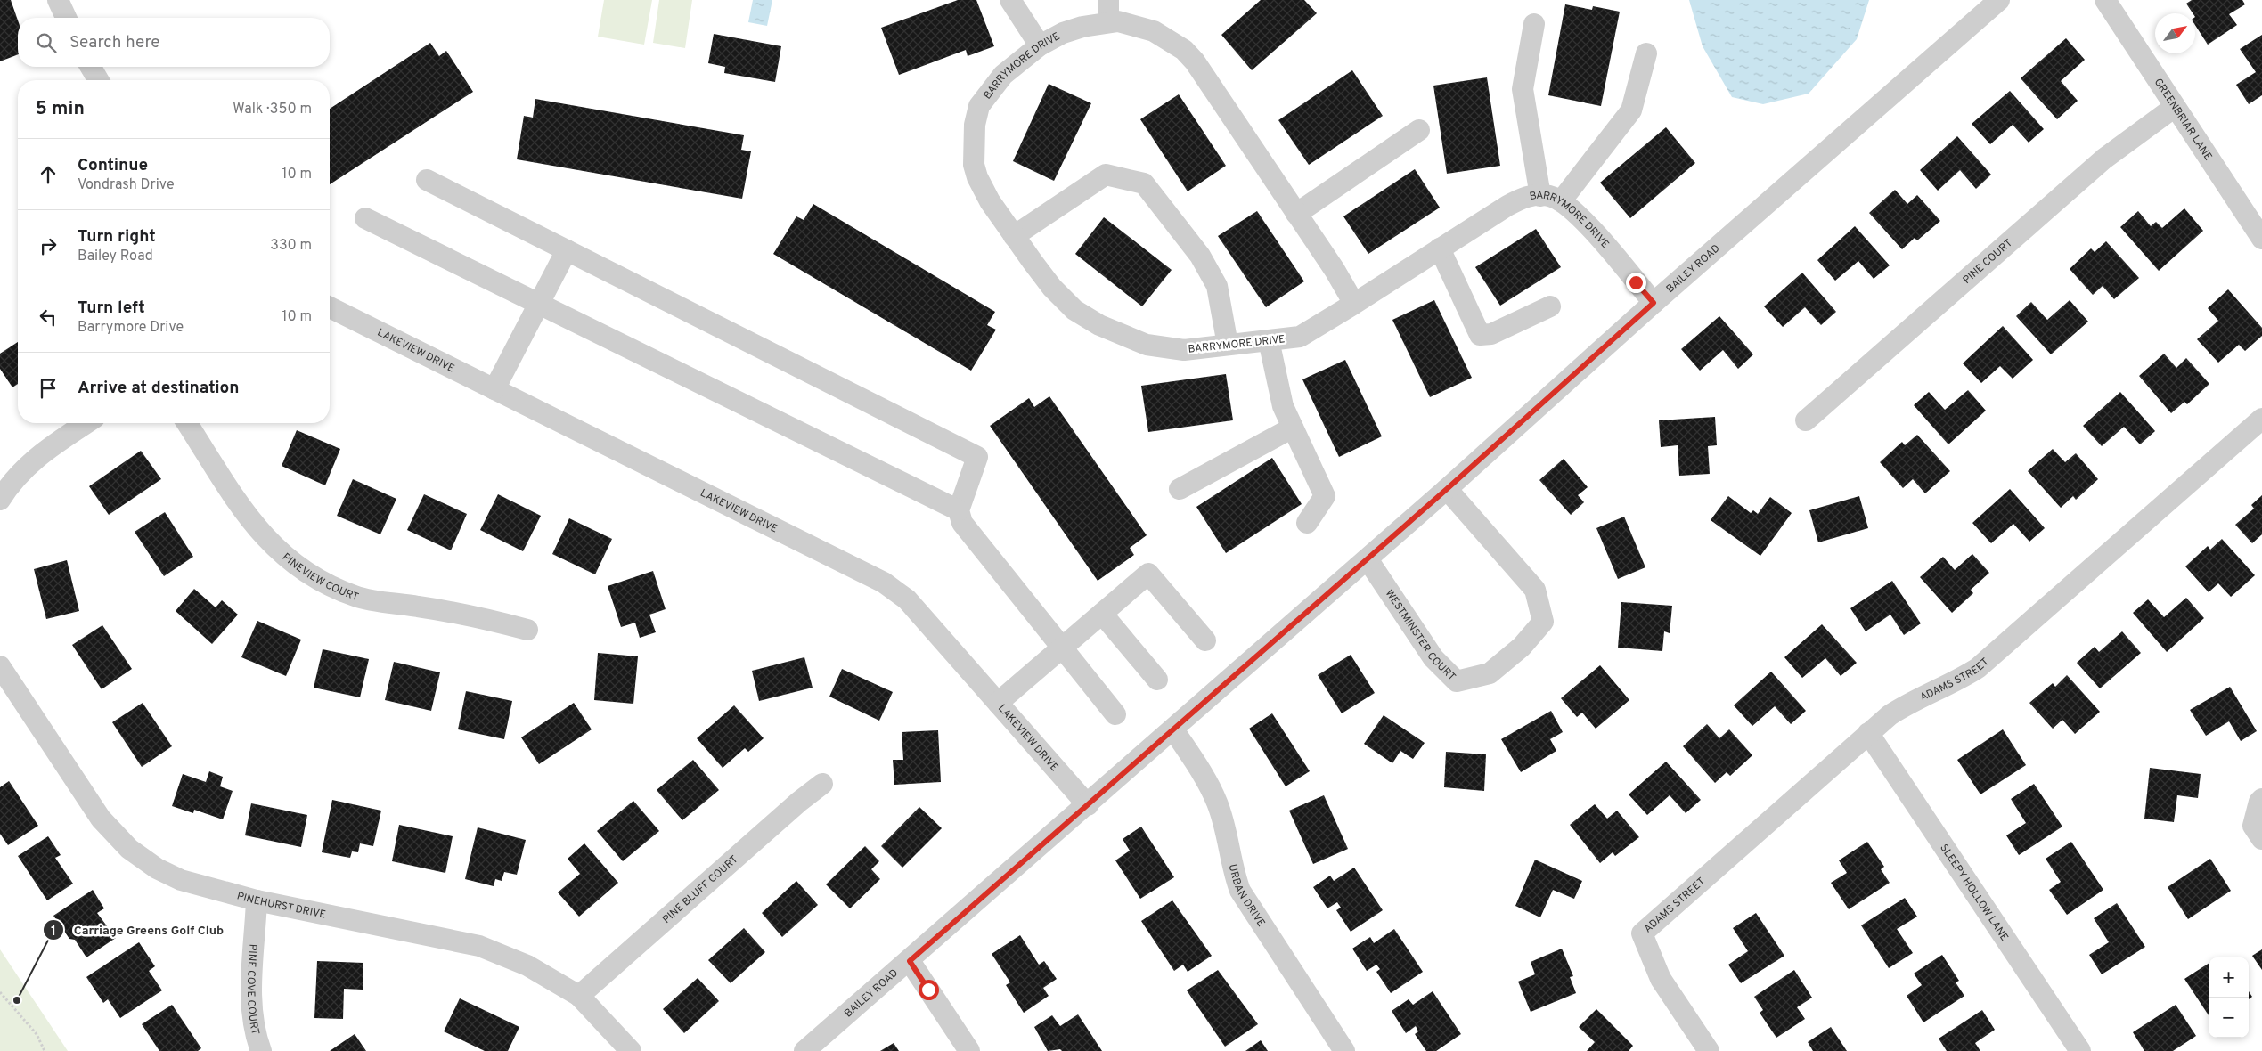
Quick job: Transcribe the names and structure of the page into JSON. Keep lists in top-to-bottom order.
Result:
{
  "streets": {
    "street": [
      "BARRYMORE DRIVE",
      "GREENBRIAR LANE",
      "PINE COURT",
      "BAILEY ROAD",
      "LAKEVIEW DRIVE",
      "PINEVIEW COURT",
      "WESTMINSTER COURT",
      "ADAMS STREET",
      "PINE BLUFF COURT",
      "SLEEPY HOLLOW LANE",
      "URBAN DRIVE",
      "PINEHURST DRIVE",
      "PINE COVE COURT"
    ]
  },
  "crossings": [
    ["BARRYMORE DRIVE", "BAILEY ROAD"],
    ["GREENBRIAR LANE", "PINE COURT"],
    ["BAILEY ROAD", "LAKEVIEW DRIVE"],
    ["BAILEY ROAD", "WESTMINSTER COURT"],
    ["BAILEY ROAD", "URBAN DRIVE"],
    ["ADAMS STREET", "SLEEPY HOLLOW LANE"],
    ["PINE BLUFF COURT", "PINEHURST DRIVE"],
    ["PINEHURST DRIVE", "PINE COVE COURT"]
  ],
  "places": ["Carriage Greens Golf Club"],
  "north": "top right",
  "page": {
    "search": "Search here",
    "heading": ["5 min", "Walk · 350 m"],
    "list": [
      ["Continue", "Vondrash Drive", "10 m"],
      ["Turn right", "Bailey Road", "330 m"],
      ["Turn left", "Barrymore Drive", "10 m"],
      "Arrive at destination"
    ],
    "map_buttons": ["+", "−"]
  }
}
